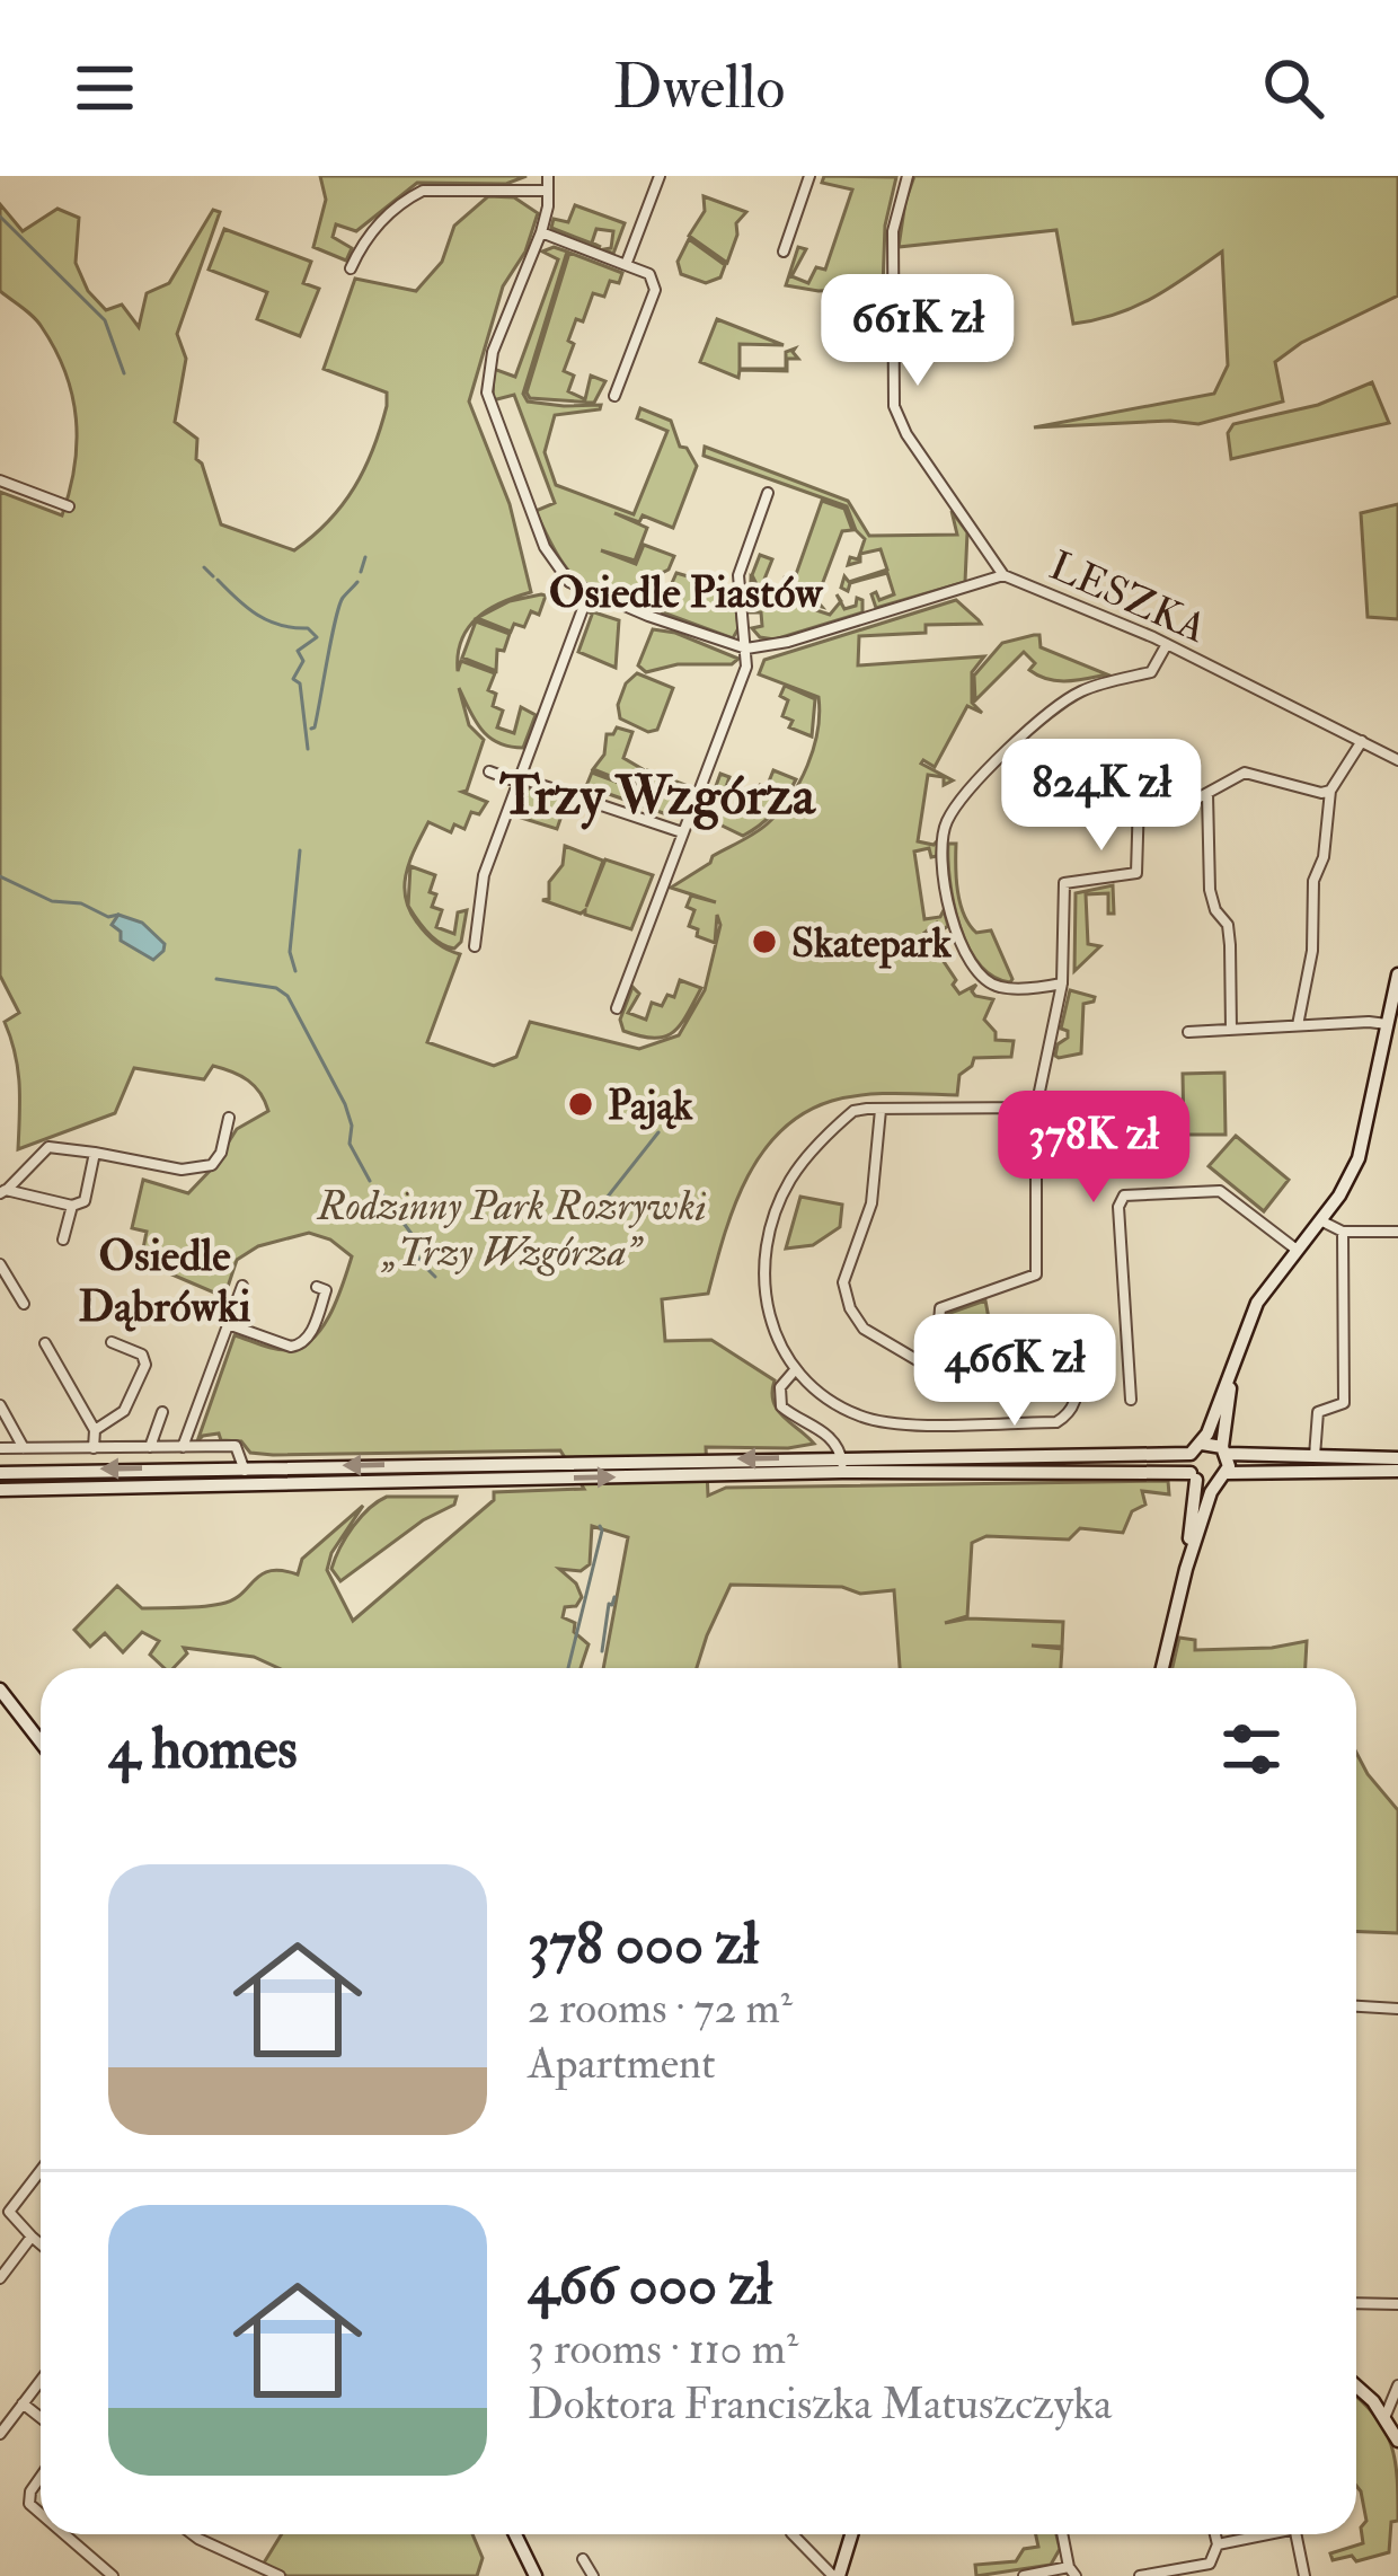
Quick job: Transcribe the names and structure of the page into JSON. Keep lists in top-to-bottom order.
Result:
{
  "streets": {
    "street": ["LESZKA"]
  },
  "districts": ["Osiedle Piastów", "Trzy Wzgórza", "Osiedle Dąbrówki"],
  "parks": ["Rodzinny Park Rozrywki „Trzy Wzgórza”"],
  "places": ["Skatepark", "Pająk"],
  "page": {
    "header": "Dwello",
    "price": [
      "661K zł",
      "824K zł",
      "378K zł",
      "466K zł"
    ],
    "heading": "4 homes",
    "list": [
      {
        "name": "378 000 zł",
        "note": "2 rooms · 72 m² · Apartment"
      },
      {
        "name": "466 000 zł",
        "note": "3 rooms · 110 m² · Doktora Franciszka Matuszczyka"
      }
    ]
  }
}
